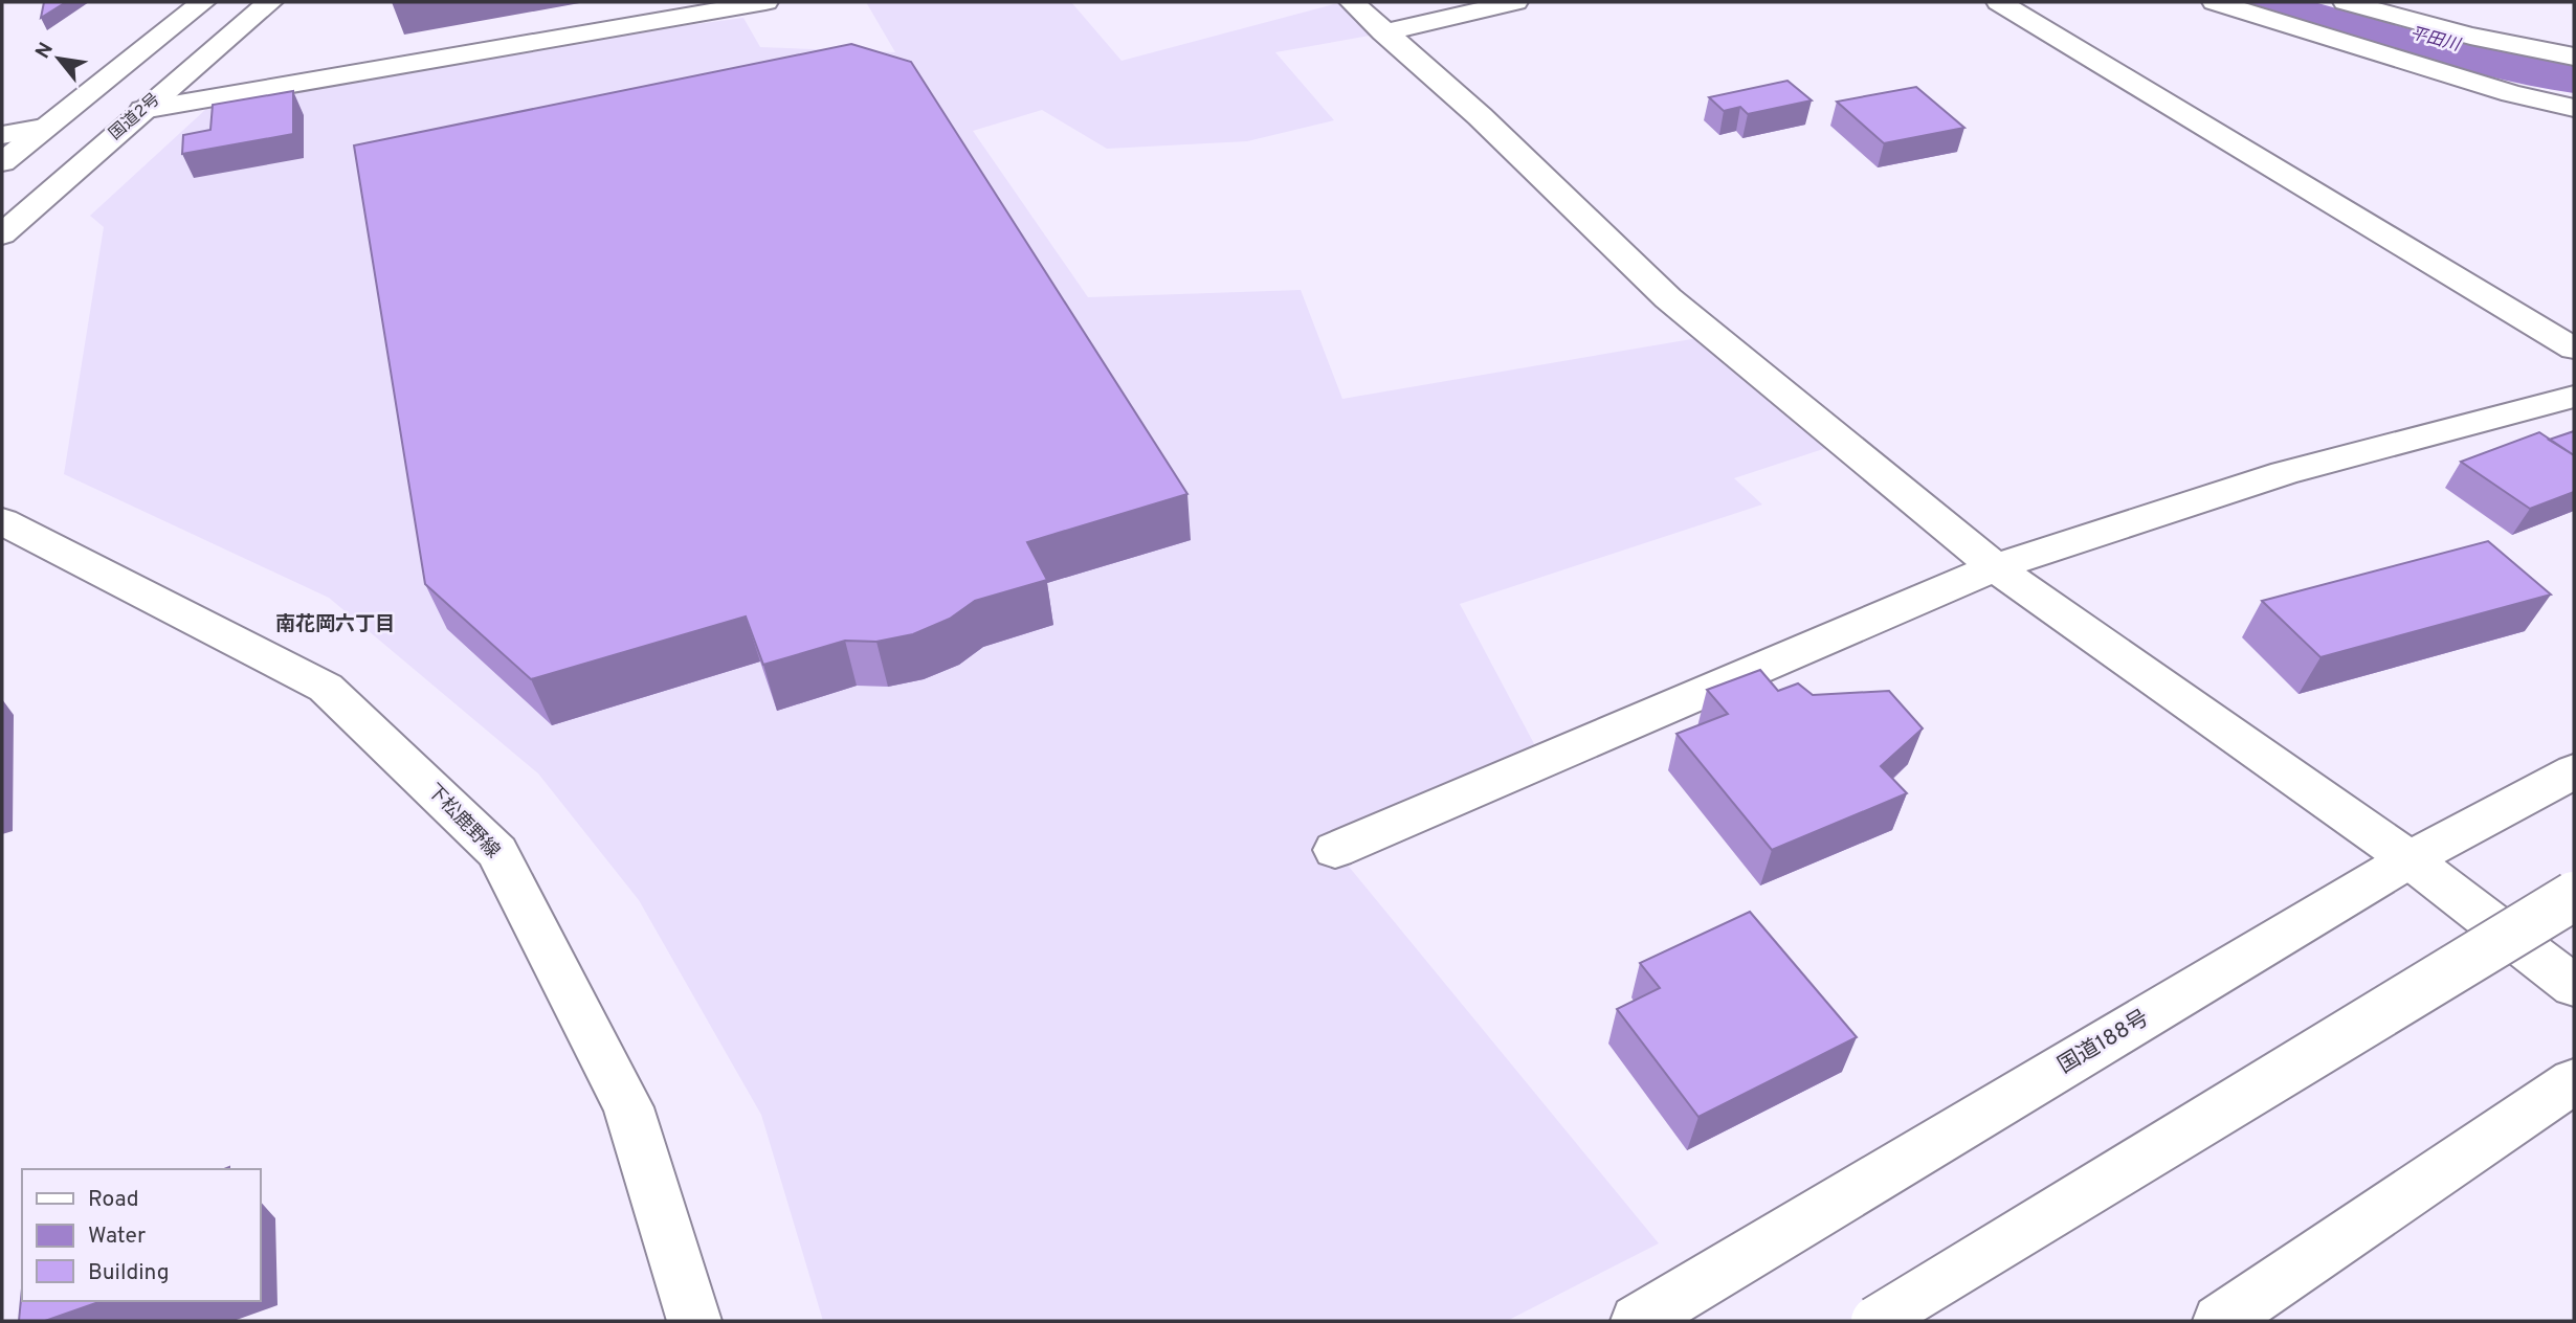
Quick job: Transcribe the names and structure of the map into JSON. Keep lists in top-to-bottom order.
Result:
{
  "streets": {
    "main road": ["国道2号", "下松鹿野線", "国道188号"]
  },
  "districts": ["南花岡六丁目"],
  "water": ["平田川"],
  "legend": ["Road", "Water", "Building"],
  "north": "top left"
}
